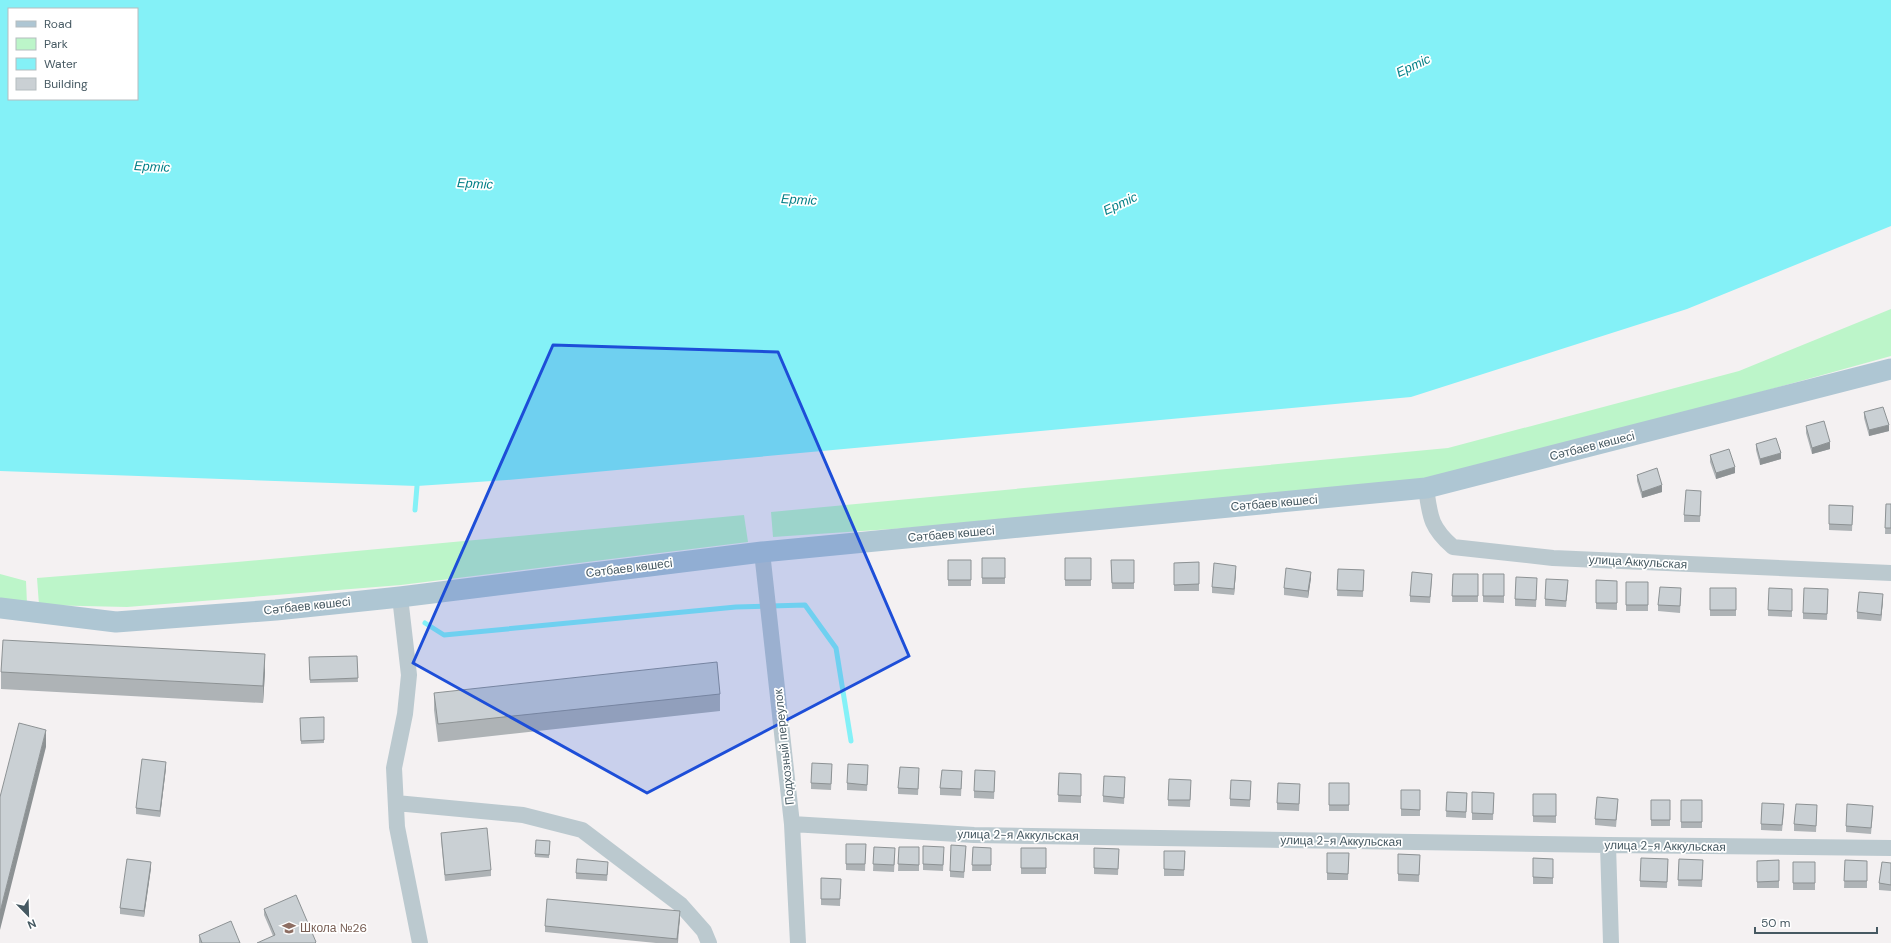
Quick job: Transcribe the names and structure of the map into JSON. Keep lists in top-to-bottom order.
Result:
{
  "streets": {
    "main road": ["Сәтбаев көшесі"],
    "street": ["улица Аккульская", "Подхозный переулок", "улица 2-я Аккульская"]
  },
  "crossings": [
    ["Сәтбаев көшесі", "улица Аккульская"],
    ["Сәтбаев көшесі", "Подхозный переулок"],
    ["Подхозный переулок", "улица 2-я Аккульская"]
  ],
  "water": ["Ертіс"],
  "places": {
    "school or university": ["Школа №26"]
  },
  "legend": [
    "Road",
    "Park",
    "Water",
    "Building"
  ],
  "scale_bar": "50 m",
  "north": "bottom right"
}
